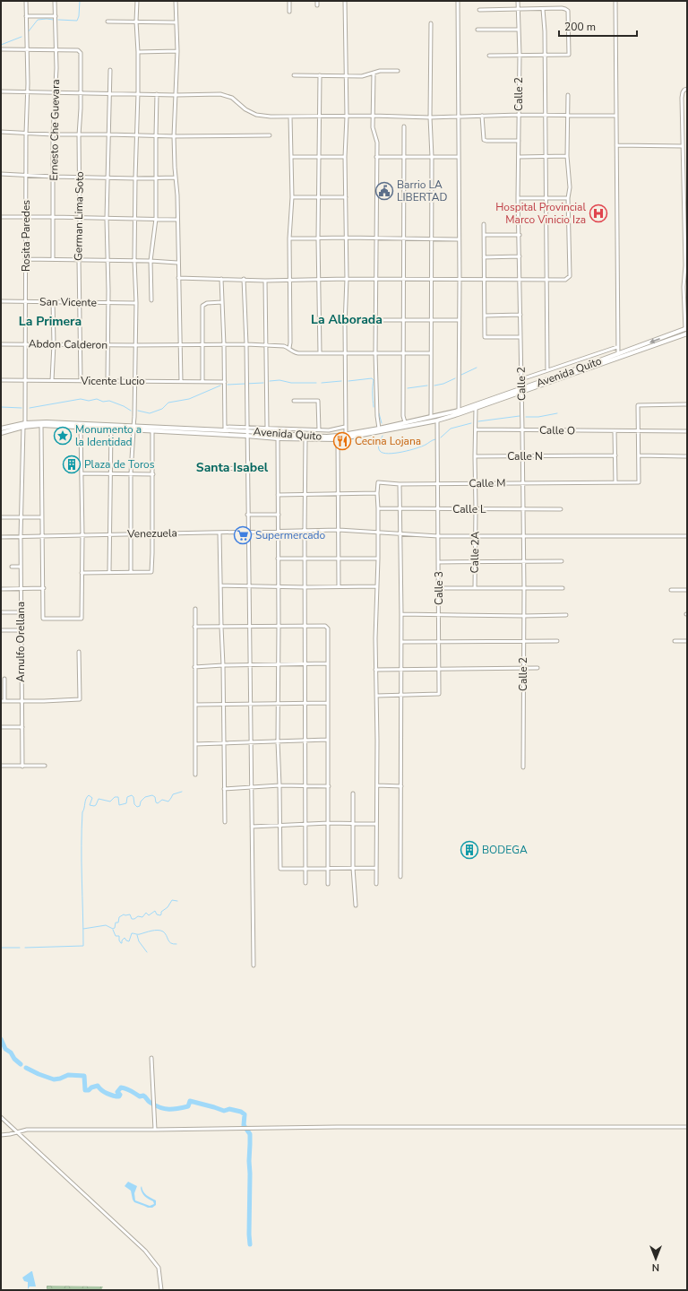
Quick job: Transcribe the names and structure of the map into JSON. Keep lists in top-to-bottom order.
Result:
{
  "streets": {
    "highway": ["Avenida Quito"],
    "street": [
      "Calle 2",
      "Ernesto Che Guevara",
      "German Lima Soto",
      "Rosita Paredes",
      "San Vicente",
      "Abdon Calderon",
      "Vicente Lucio",
      "Calle O",
      "Calle N",
      "Calle M",
      "Calle L",
      "Venezuela",
      "Calle 2A",
      "Calle 3",
      "Arnulfo Orellana"
    ]
  },
  "crossings": [
    ["Calle 2", "Avenida Quito"],
    ["Calle 2", "Calle O"],
    ["Calle 2", "Calle N"],
    ["Calle 2", "Calle M"],
    ["Calle 2", "Calle L"],
    ["Ernesto Che Guevara", "German Lima Soto"],
    ["German Lima Soto", "San Vicente"],
    ["German Lima Soto", "Abdon Calderon"],
    ["German Lima Soto", "Vicente Lucio"],
    ["Rosita Paredes", "San Vicente"],
    ["Rosita Paredes", "Abdon Calderon"],
    ["Rosita Paredes", "Avenida Quito"],
    ["Rosita Paredes", "Vicente Lucio"],
    ["Rosita Paredes", "Arnulfo Orellana"],
    ["Avenida Quito", "Calle 2A"],
    ["Avenida Quito", "Calle 3"],
    ["Calle O", "Calle 2A"],
    ["Calle N", "Calle 2A"],
    ["Calle M", "Calle 2A"],
    ["Calle M", "Calle 3"],
    ["Calle L", "Calle 2A"],
    ["Calle L", "Calle 3"],
    ["Venezuela", "Arnulfo Orellana"]
  ],
  "districts": ["La Alborada", "La Primera", "Santa Isabel"],
  "places": {
    "public building": ["Barrio LA LIBERTAD"],
    "hospital": ["Hospital Provincial Marco Vinicio Iza"],
    "place": ["Monumento a la Identidad"],
    "restaurant": ["Cecina Lojana"],
    "building": ["Plaza de Toros", "BODEGA"],
    "supermarket": ["Supermercado"]
  },
  "scale_bar": "200 m",
  "north": "bottom"
}
